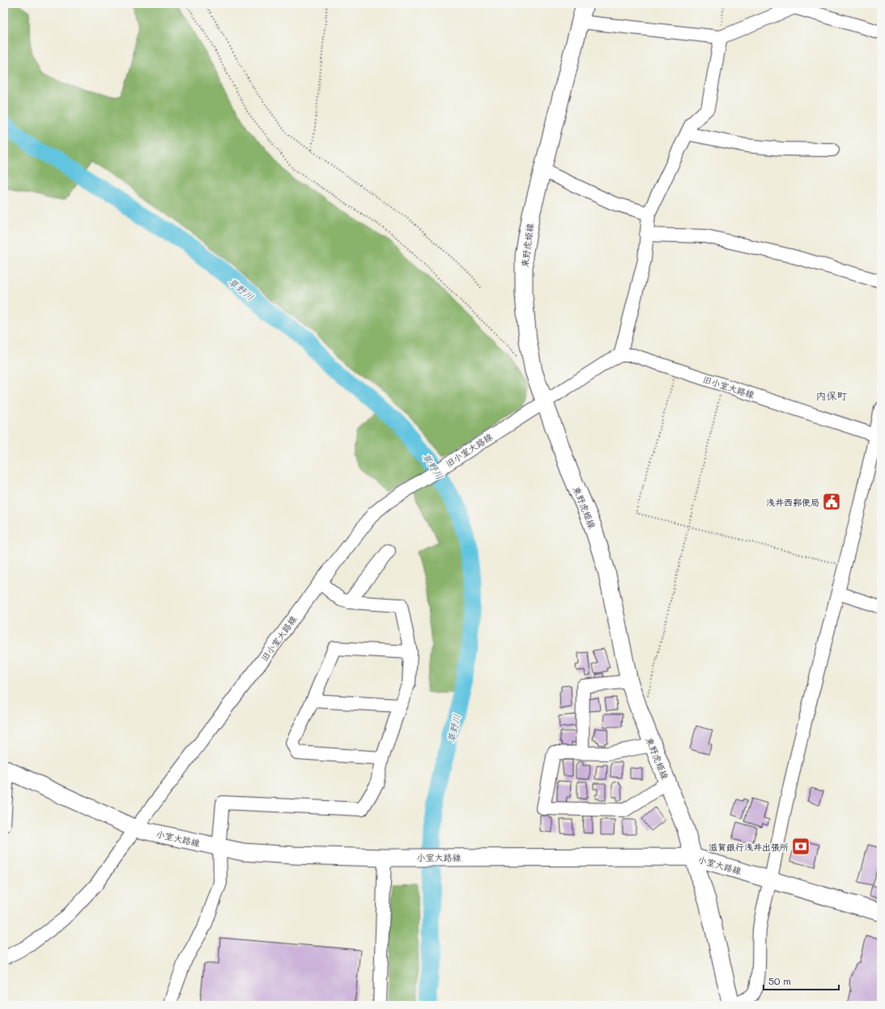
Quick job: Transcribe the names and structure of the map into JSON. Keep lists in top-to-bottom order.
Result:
{
  "streets": {
    "main road": ["東野虎姫線", "小室大路線"],
    "street": ["旧小室大路線"]
  },
  "crossings": [
    ["東野虎姫線", "旧小室大路線"],
    ["東野虎姫線", "小室大路線"],
    ["旧小室大路線", "小室大路線"]
  ],
  "districts": ["内保町"],
  "water": ["草野川"],
  "places": {
    "public building": ["浅井西郵便局"],
    "bank": ["滋賀銀行浅井出張所"]
  },
  "scale_bar": "50 m"
}
